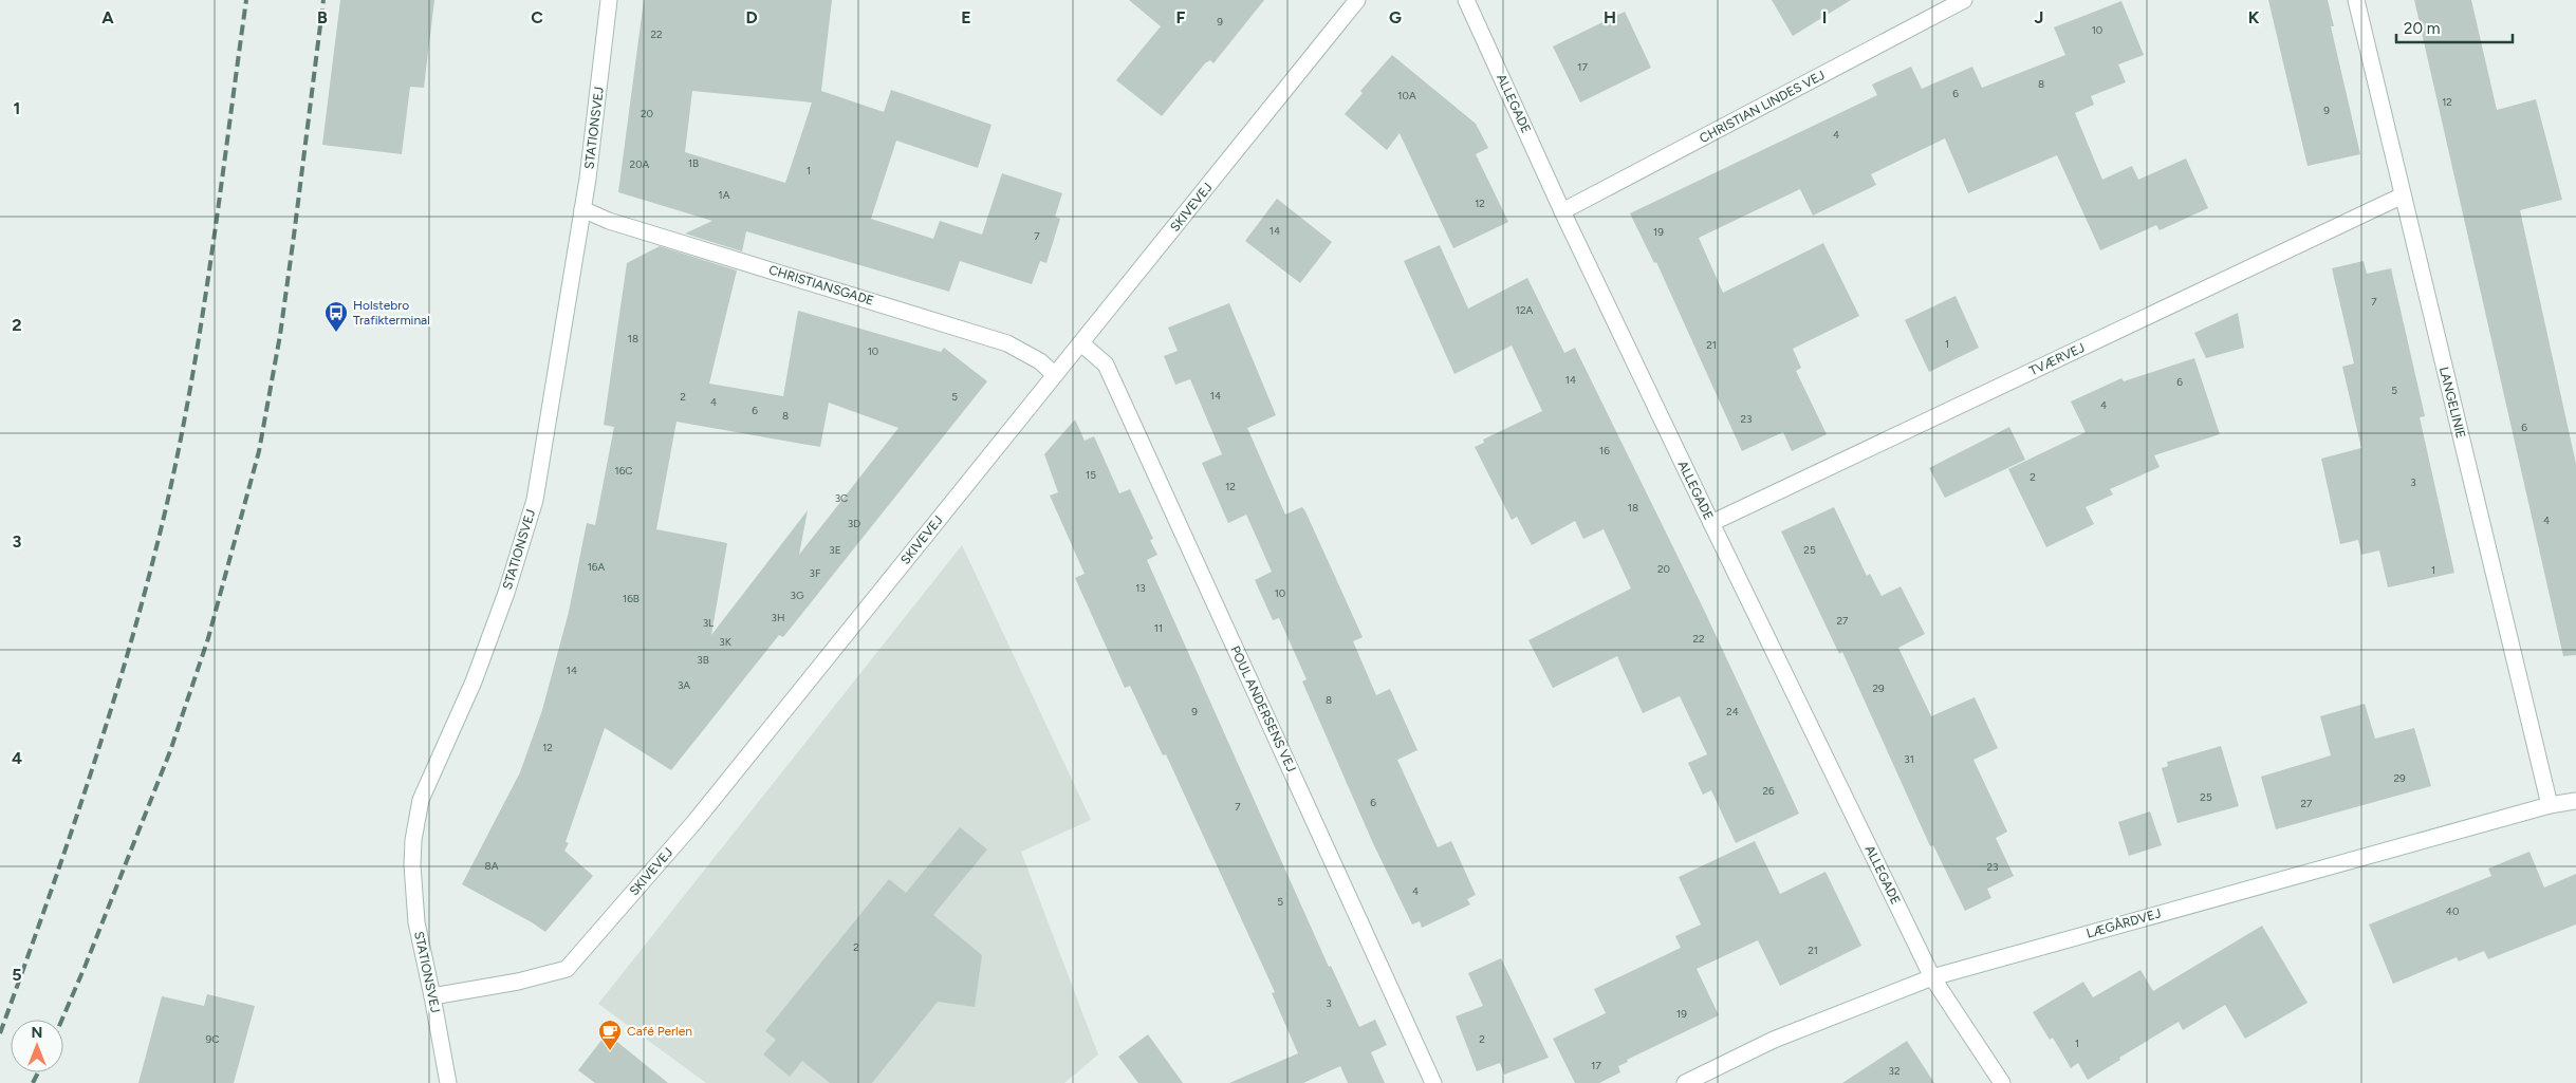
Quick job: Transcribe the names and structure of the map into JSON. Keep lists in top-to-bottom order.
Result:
{
  "streets": {
    "street": [
      "ALLEGADE",
      "CHRISTIAN LINDES VEJ",
      "STATIONSVEJ",
      "SKIVEVEJ",
      "CHRISTIANSGADE",
      "TVÆRVEJ",
      "LANGELINIE",
      "POUL ANDERSENS VEJ",
      "LÆGÅRDVEJ"
    ]
  },
  "crossings": [
    ["ALLEGADE", "CHRISTIAN LINDES VEJ"],
    ["ALLEGADE", "TVÆRVEJ"],
    ["ALLEGADE", "LÆGÅRDVEJ"],
    ["STATIONSVEJ", "SKIVEVEJ"],
    ["STATIONSVEJ", "CHRISTIANSGADE"],
    ["SKIVEVEJ", "CHRISTIANSGADE"],
    ["SKIVEVEJ", "POUL ANDERSENS VEJ"],
    ["TVÆRVEJ", "LANGELINIE"],
    ["LANGELINIE", "LÆGÅRDVEJ"]
  ],
  "places": {
    "bus stop": ["Holstebro Trafikterminal"],
    "cafe": ["Café Perlen"]
  },
  "house_numbers": [
    "9",
    "10",
    "22",
    "17",
    "8",
    "6",
    "10A",
    "12",
    "9",
    "20",
    "4",
    "1B",
    "20A",
    "1",
    "1A",
    "12",
    "14",
    "19",
    "7",
    "7",
    "12A",
    "18",
    "1",
    "21",
    "10",
    "14",
    "6",
    "5",
    "14",
    "2",
    "5",
    "4",
    "4",
    "6",
    "8",
    "23",
    "6",
    "16",
    "16C",
    "15",
    "2",
    "3",
    "12",
    "3C",
    "18",
    "4",
    "3D",
    "3E",
    "25",
    "16A",
    "20",
    "1",
    "3F",
    "13",
    "10",
    "3G",
    "16B",
    "3H",
    "27",
    "3L",
    "11",
    "22",
    "3K",
    "3B",
    "14",
    "3A",
    "29",
    "8",
    "9",
    "24",
    "12",
    "31",
    "29",
    "26",
    "25",
    "6",
    "27",
    "7",
    "8A",
    "23",
    "4",
    "5",
    "40",
    "2",
    "21",
    "3",
    "19",
    "9C",
    "2",
    "1",
    "17",
    "32"
  ],
  "scale_bar": "20 m",
  "north": "top",
  "grid": {
    "columns": [
      "A",
      "B",
      "C",
      "D",
      "E",
      "F",
      "G",
      "H",
      "I",
      "J",
      "K"
    ],
    "rows": [
      "1",
      "2",
      "3",
      "4",
      "5"
    ]
  }
}
